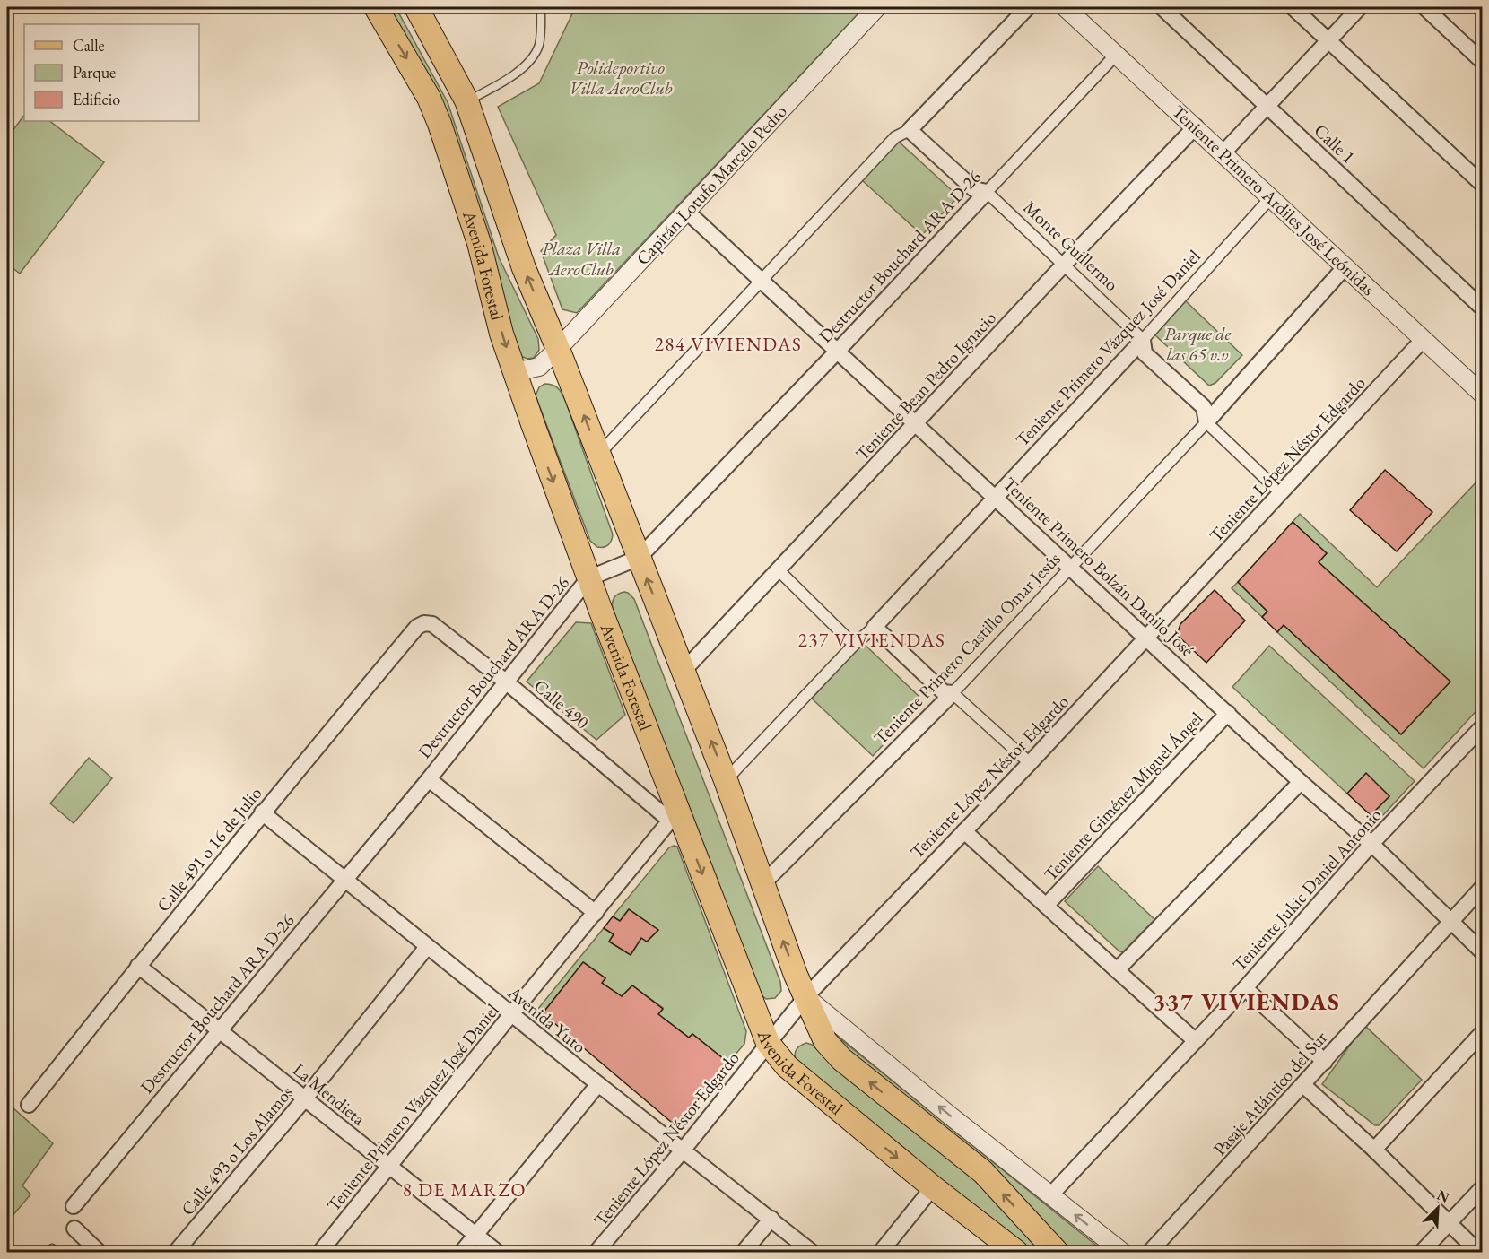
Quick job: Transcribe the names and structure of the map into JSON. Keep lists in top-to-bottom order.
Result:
{
  "streets": {
    "main road": ["Avenida Forestal"],
    "street": [
      "Calle 1",
      "Capitán Lotufo Marcelo Pedro",
      "Teniente Primero Ardiles José Leónidas",
      "Monte Guillermo",
      "Destructor Bouchard ARA D-26",
      "Teniente Primero Vázquez José Daniel",
      "Teniente Bean Pedro Ignacio",
      "Teniente López Néstor Edgardo",
      "Teniente Primero Bolzán Danilo José",
      "Teniente Primero Castillo Omar Jesús",
      "Calle 490",
      "Teniente Giménez Miguel Ángel",
      "Calle 491 o 16 de Julio",
      "Teniente Jukic Daniel Antonio",
      "Avenida Yuto",
      "Pasaje Atlántico del Sur",
      "La Mendieta",
      "Calle 493 o Los Alamos"
    ]
  },
  "crossings": [
    ["Capitán Lotufo Marcelo Pedro", "Avenida Forestal"],
    ["Capitán Lotufo Marcelo Pedro", "Teniente Primero Bolzán Danilo José"],
    ["Teniente Primero Ardiles José Leónidas", "Destructor Bouchard ARA D-26"],
    ["Teniente Primero Ardiles José Leónidas", "Teniente Primero Vázquez José Daniel"],
    ["Teniente Primero Ardiles José Leónidas", "Teniente Bean Pedro Ignacio"],
    ["Teniente Primero Ardiles José Leónidas", "Teniente López Néstor Edgardo"],
    ["Teniente Primero Ardiles José Leónidas", "Teniente Primero Castillo Omar Jesús"],
    ["Monte Guillermo", "Destructor Bouchard ARA D-26"],
    ["Monte Guillermo", "Teniente Primero Vázquez José Daniel"],
    ["Monte Guillermo", "Teniente Bean Pedro Ignacio"],
    ["Monte Guillermo", "Teniente López Néstor Edgardo"],
    ["Monte Guillermo", "Teniente Primero Castillo Omar Jesús"],
    ["Destructor Bouchard ARA D-26", "Avenida Forestal"],
    ["Destructor Bouchard ARA D-26", "Teniente Primero Bolzán Danilo José"],
    ["Destructor Bouchard ARA D-26", "Calle 490"],
    ["Destructor Bouchard ARA D-26", "Avenida Yuto"],
    ["Destructor Bouchard ARA D-26", "La Mendieta"],
    ["Avenida Forestal", "Teniente Primero Vázquez José Daniel"],
    ["Avenida Forestal", "Teniente Bean Pedro Ignacio"],
    ["Avenida Forestal", "Teniente López Néstor Edgardo"],
    ["Avenida Forestal", "Teniente Primero Castillo Omar Jesús"],
    ["Avenida Forestal", "Calle 490"],
    ["Teniente Primero Vázquez José Daniel", "Teniente Primero Bolzán Danilo José"],
    ["Teniente Primero Vázquez José Daniel", "Calle 490"],
    ["Teniente Primero Vázquez José Daniel", "Avenida Yuto"],
    ["Teniente Primero Vázquez José Daniel", "La Mendieta"],
    ["Teniente Bean Pedro Ignacio", "Teniente Primero Bolzán Danilo José"],
    ["Teniente López Néstor Edgardo", "Teniente Primero Bolzán Danilo José"],
    ["Teniente López Néstor Edgardo", "Avenida Yuto"],
    ["Teniente Primero Bolzán Danilo José", "Teniente Primero Castillo Omar Jesús"],
    ["Teniente Primero Bolzán Danilo José", "Teniente Giménez Miguel Ángel"],
    ["Teniente Primero Bolzán Danilo José", "Teniente Jukic Daniel Antonio"],
    ["Teniente Primero Bolzán Danilo José", "Pasaje Atlántico del Sur"],
    ["Calle 490", "Calle 491 o 16 de Julio"],
    ["Calle 491 o 16 de Julio", "Avenida Yuto"],
    ["Calle 491 o 16 de Julio", "La Mendieta"],
    ["Avenida Yuto", "Calle 493 o Los Alamos"],
    ["La Mendieta", "Calle 493 o Los Alamos"]
  ],
  "districts": [
    "284 VIVIENDAS",
    "237 VIVIENDAS",
    "337 VIVIENDAS",
    "8 DE MARZO"
  ],
  "parks": ["Polideportivo Villa AeroClub", "Plaza Villa AeroClub", "Parque de las 65 v.v"],
  "legend": ["Calle", "Parque", "Edificio"],
  "north": "top right"
}
